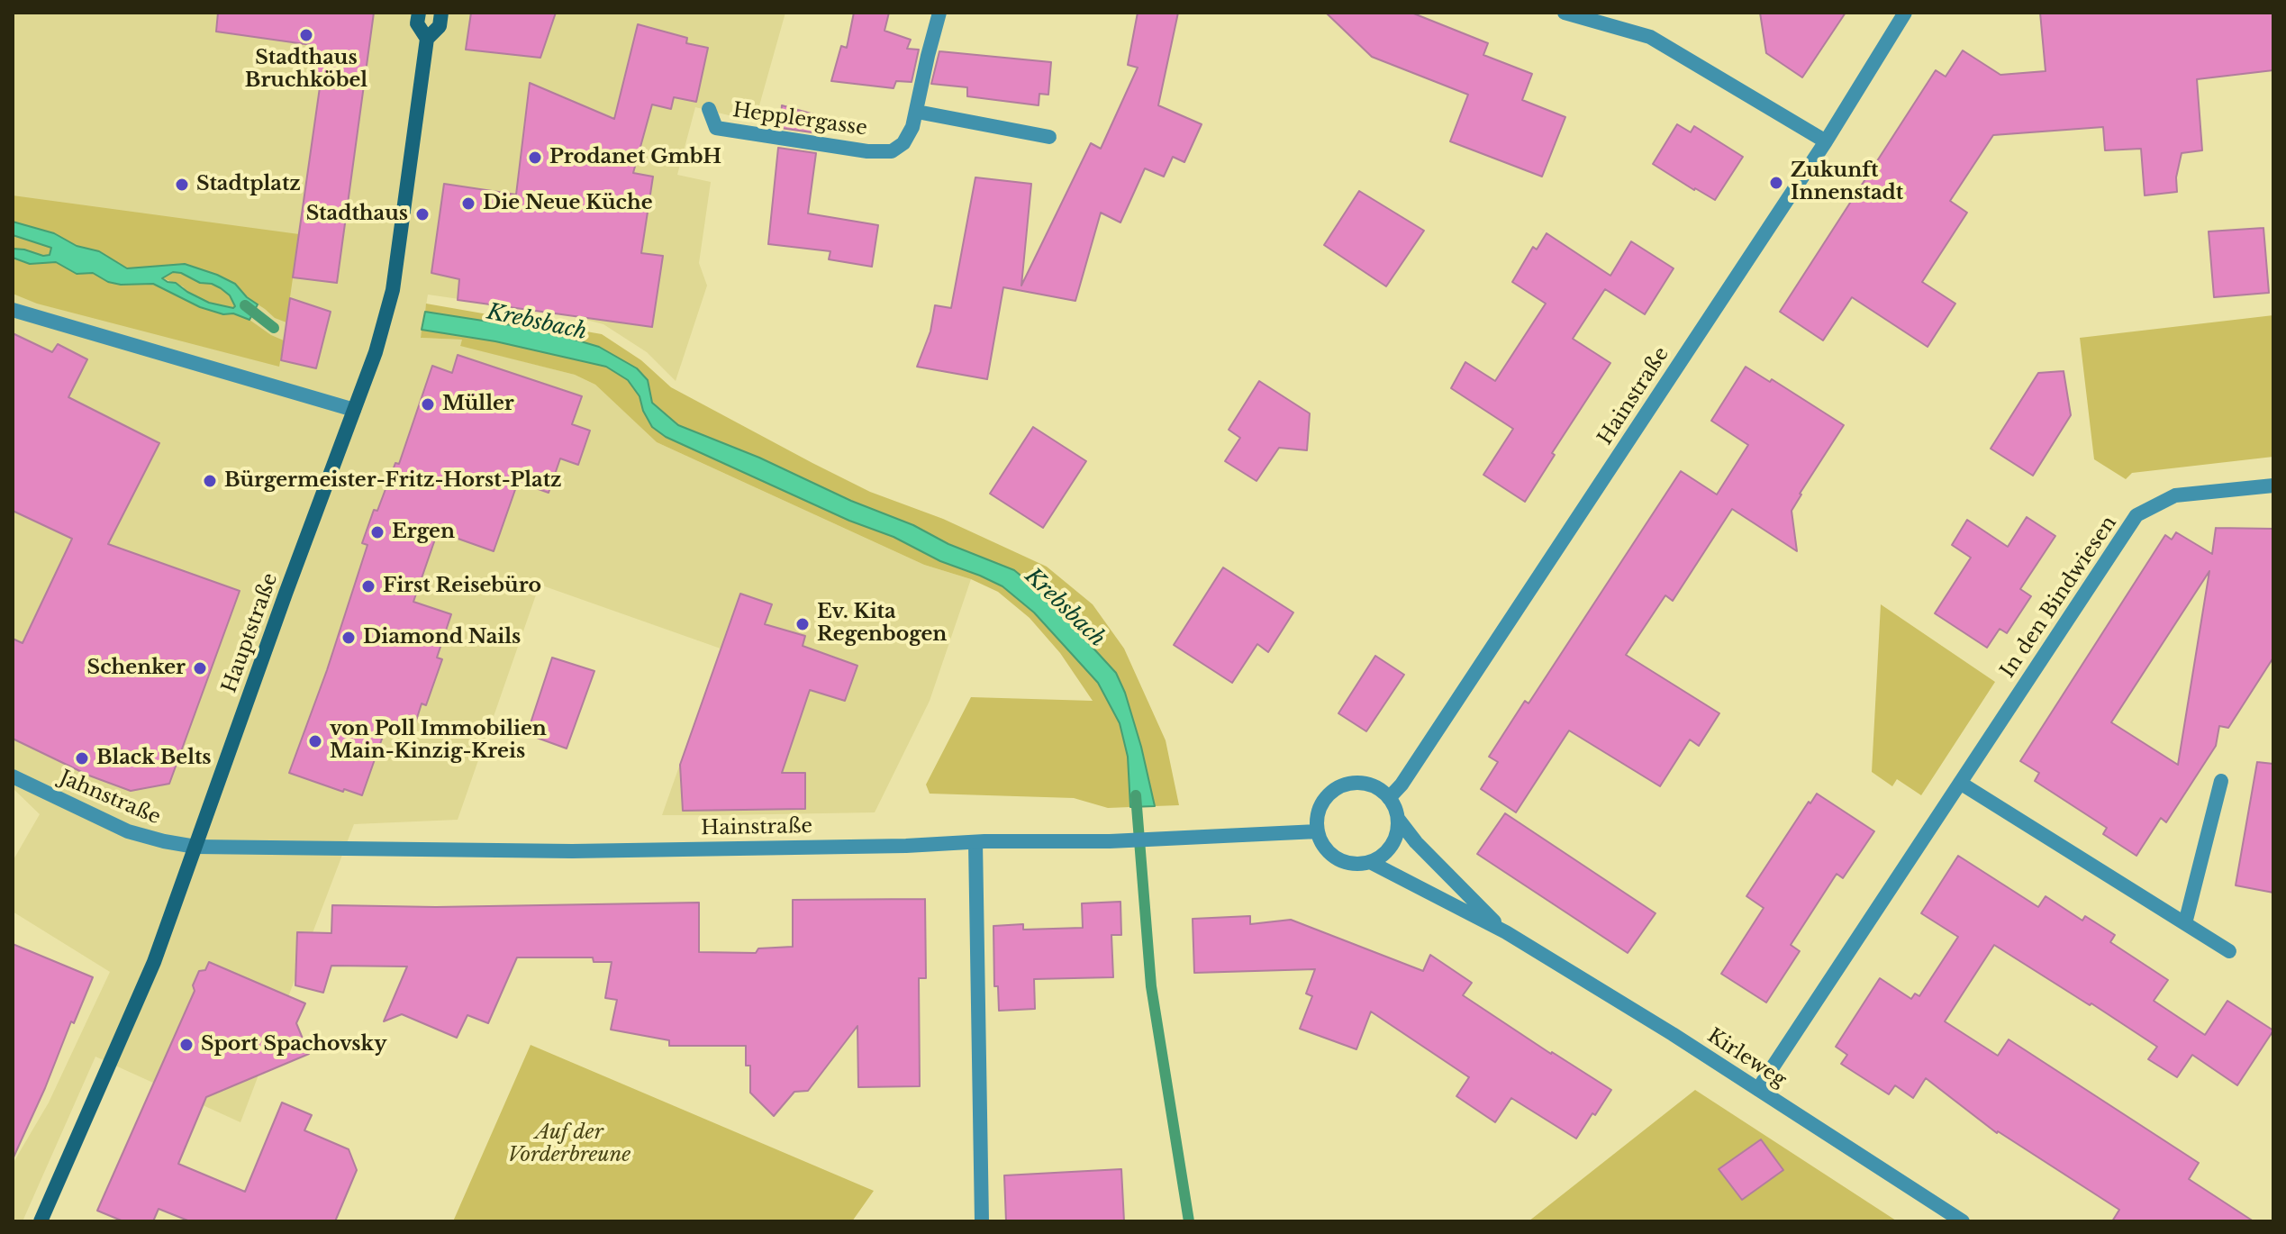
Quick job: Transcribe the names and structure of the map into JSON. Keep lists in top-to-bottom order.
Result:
{
  "streets": {
    "main road": ["Hauptstraße"],
    "street": [
      "Hepplergasse",
      "Hainstraße",
      "In den Bindwiesen",
      "Jahnstraße",
      "Kirleweg"
    ]
  },
  "crossings": [
    ["Hainstraße", "Hauptstraße"],
    ["Hainstraße", "Jahnstraße"],
    ["Hainstraße", "Kirleweg"],
    ["In den Bindwiesen", "Kirleweg"],
    ["Hauptstraße", "Jahnstraße"]
  ],
  "water": ["Krebsbach"],
  "parks": ["Auf der Vorderbreune"],
  "places": [
    "Stadthaus Bruchköbel",
    "Prodanet GmbH",
    "Zukunft Innenstadt",
    "Stadtplatz",
    "Die Neue Küche",
    "Stadthaus",
    "Müller",
    "Bürgermeister-Fritz-Horst-Platz",
    "Ergen",
    "First Reisebüro",
    "Ev. Kita Regenbogen",
    "Diamond Nails",
    "Schenker",
    "von Poll Immobilien Main-Kinzig-Kreis",
    "Black Belts",
    "Sport Spachovsky"
  ]
}
